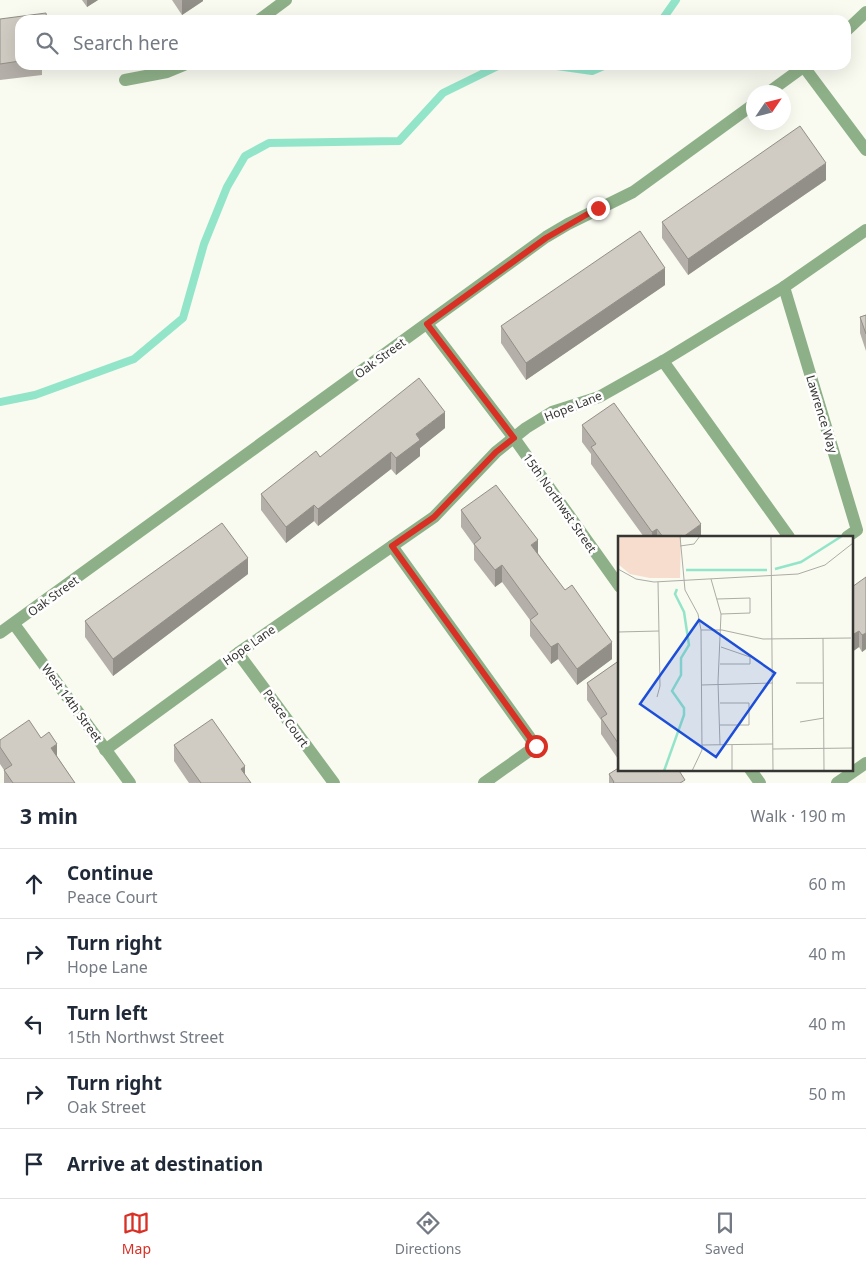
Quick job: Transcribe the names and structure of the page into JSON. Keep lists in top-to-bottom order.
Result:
{
  "streets": {
    "street": [
      "Oak Street",
      "Hope Lane",
      "Lawrence Way",
      "15th Northwst Street",
      "West 14th Street",
      "Peace Court"
    ]
  },
  "crossings": [
    ["Oak Street", "15th Northwst Street"],
    ["Oak Street", "West 14th Street"],
    ["Hope Lane", "Lawrence Way"],
    ["Hope Lane", "15th Northwst Street"],
    ["Hope Lane", "West 14th Street"],
    ["Hope Lane", "Peace Court"]
  ],
  "north": "top right",
  "page": {
    "search": "Search here",
    "heading": ["3 min", "Walk · 190 m"],
    "list": [
      ["Continue", "Peace Court", "60 m"],
      ["Turn right", "Hope Lane", "40 m"],
      ["Turn left", "15th Northwst Street", "40 m"],
      ["Turn right", "Oak Street", "50 m"],
      "Arrive at destination"
    ],
    "nav": ["Map", "Directions", "Saved"]
  }
}
